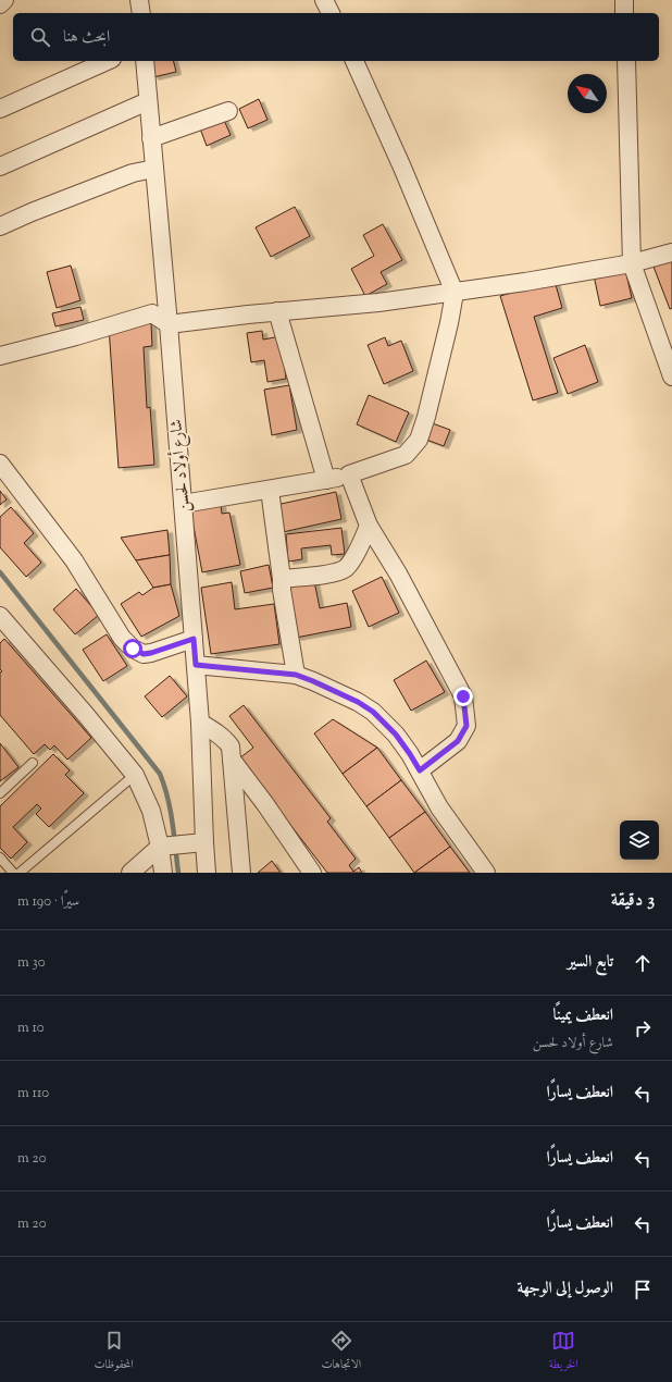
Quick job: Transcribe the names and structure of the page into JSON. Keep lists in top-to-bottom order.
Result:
{
  "streets": {
    "street": ["شارع أولاد لحسن"]
  },
  "north": "top left",
  "page": {
    "search": "ابحث هنا",
    "heading": ["3 دقيقة", "سيرًا · 190 m"],
    "list": [
      ["تابع السير", "30 m"],
      ["انعطف يمينًا", "شارع أولاد لحسن", "10 m"],
      ["انعطف يسارًا", "110 m"],
      ["انعطف يسارًا", "20 m"],
      ["انعطف يسارًا", "20 m"],
      "الوصول إلى الوجهة"
    ],
    "nav": ["الخريطة", "الاتجاهات", "المحفوظات"]
  }
}
